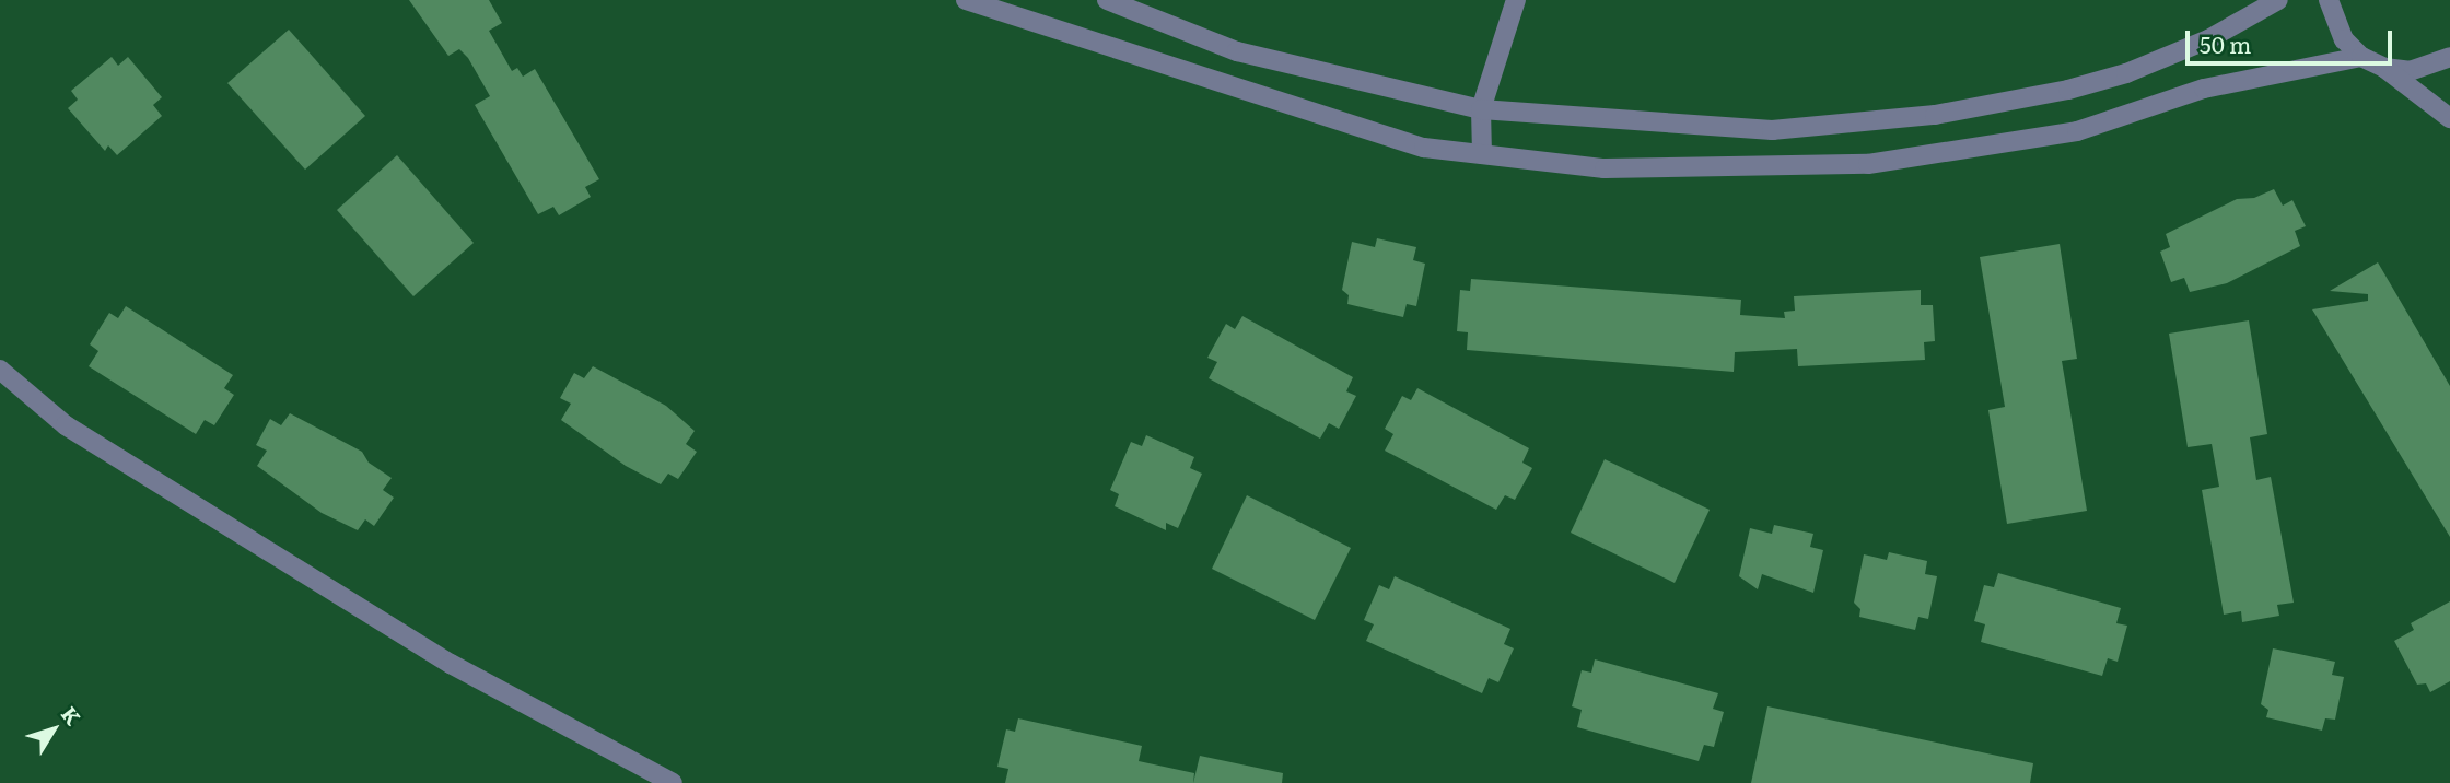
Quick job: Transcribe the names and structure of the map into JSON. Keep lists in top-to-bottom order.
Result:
{
  "scale_bar": "50 m",
  "north": "top right"
}
